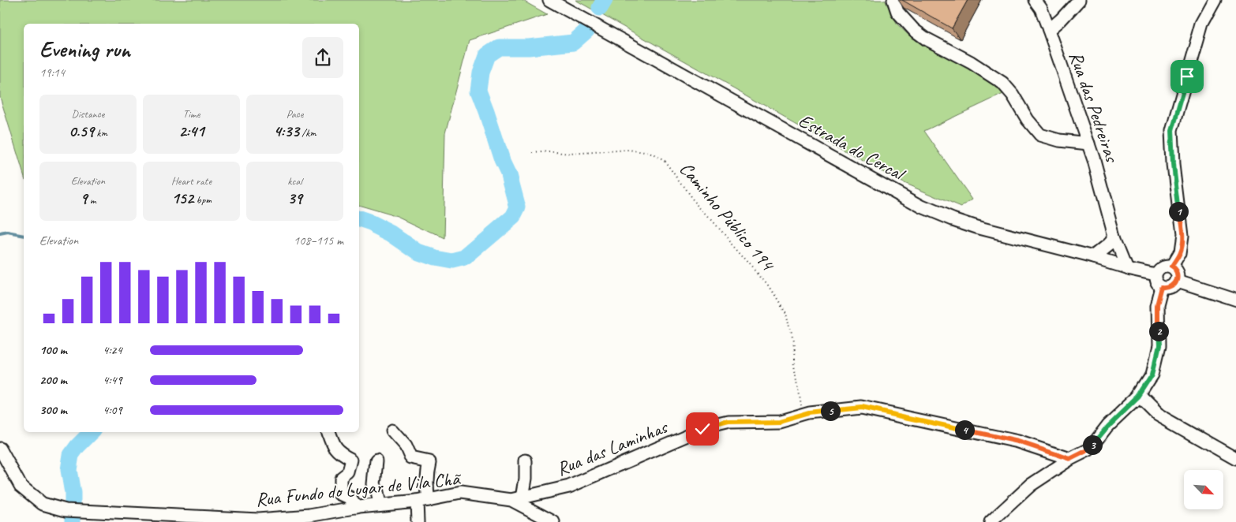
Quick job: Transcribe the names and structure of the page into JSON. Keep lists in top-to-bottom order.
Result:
{
  "streets": {
    "street": [
      "Rua das Pedreiras",
      "Estrada do Cercal",
      "Rua das Laminhas",
      "Rua Fundo do Lugar de Vila Chã"
    ],
    "path": ["Caminho Público 194"]
  },
  "crossings": [
    ["Rua das Pedreiras", "Estrada do Cercal"],
    ["Caminho Público 194", "Rua das Laminhas"],
    ["Rua das Laminhas", "Rua Fundo do Lugar de Vila Chã"]
  ],
  "north": "bottom right",
  "page": {
    "heading": ["Evening run", "19:14"],
    "stats": [
      ["Distance", "0.59 km"],
      ["Time", "2:41"],
      ["Pace", "4:33 /km"],
      ["Elevation", "9 m"],
      ["Heart rate", "152 bpm"],
      ["kcal", "39"]
    ],
    "pins": [
      "1",
      "2",
      "5",
      "4",
      "3"
    ],
    "chart": ["Elevation", "108–115 m"],
    "list": [
      {
        "name": "100 m",
        "note": "4:24"
      },
      {
        "name": "200 m",
        "note": "4:49"
      },
      {
        "name": "300 m",
        "note": "4:09"
      }
    ]
  }
}
